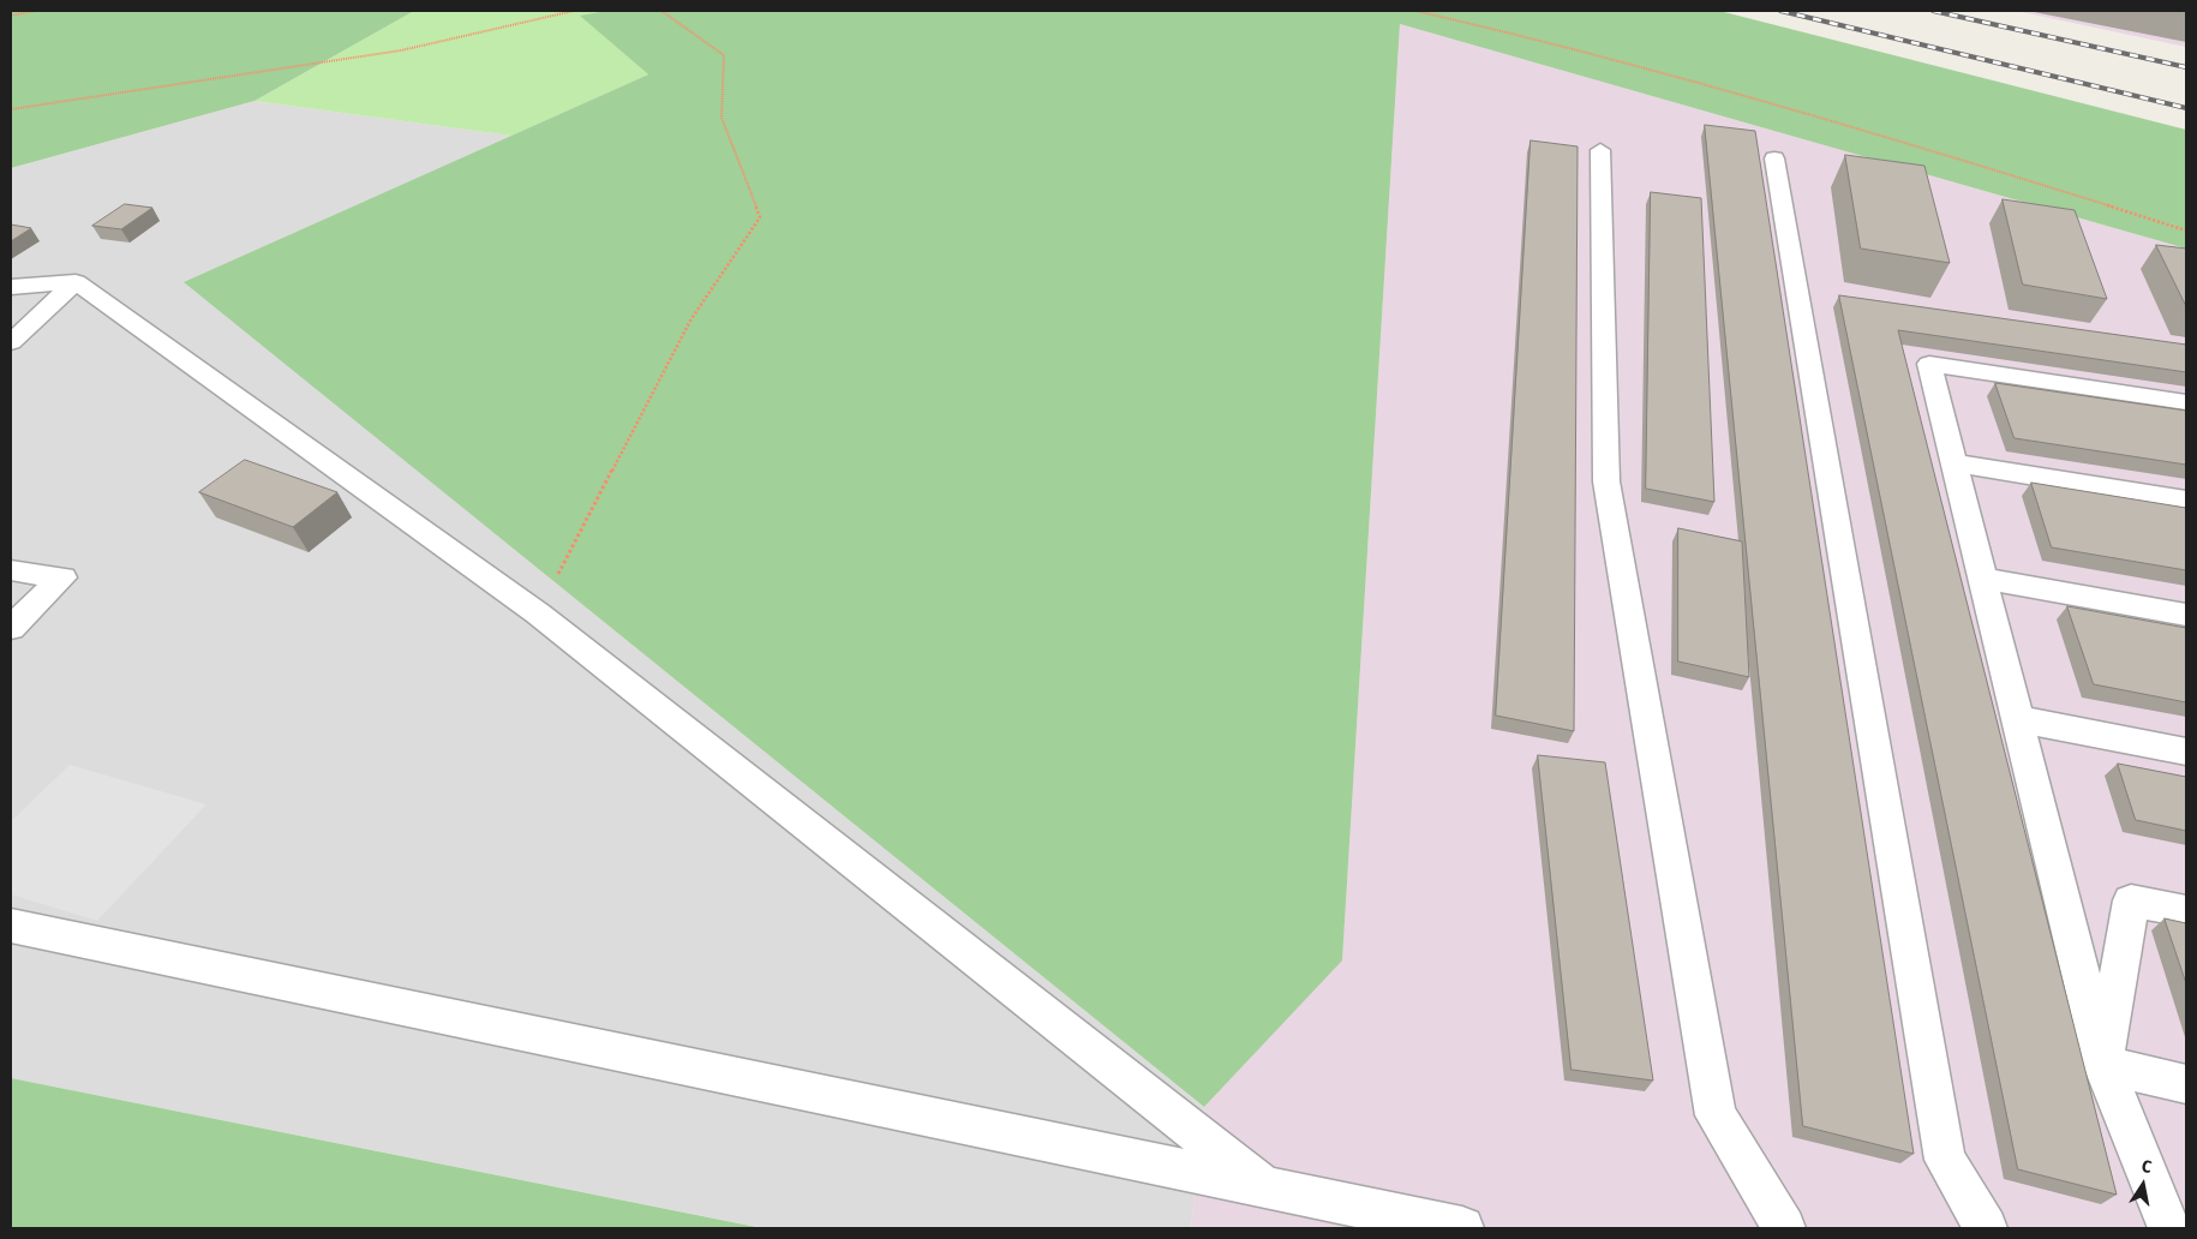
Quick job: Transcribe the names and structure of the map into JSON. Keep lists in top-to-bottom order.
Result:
{
  "north": "top"
}
